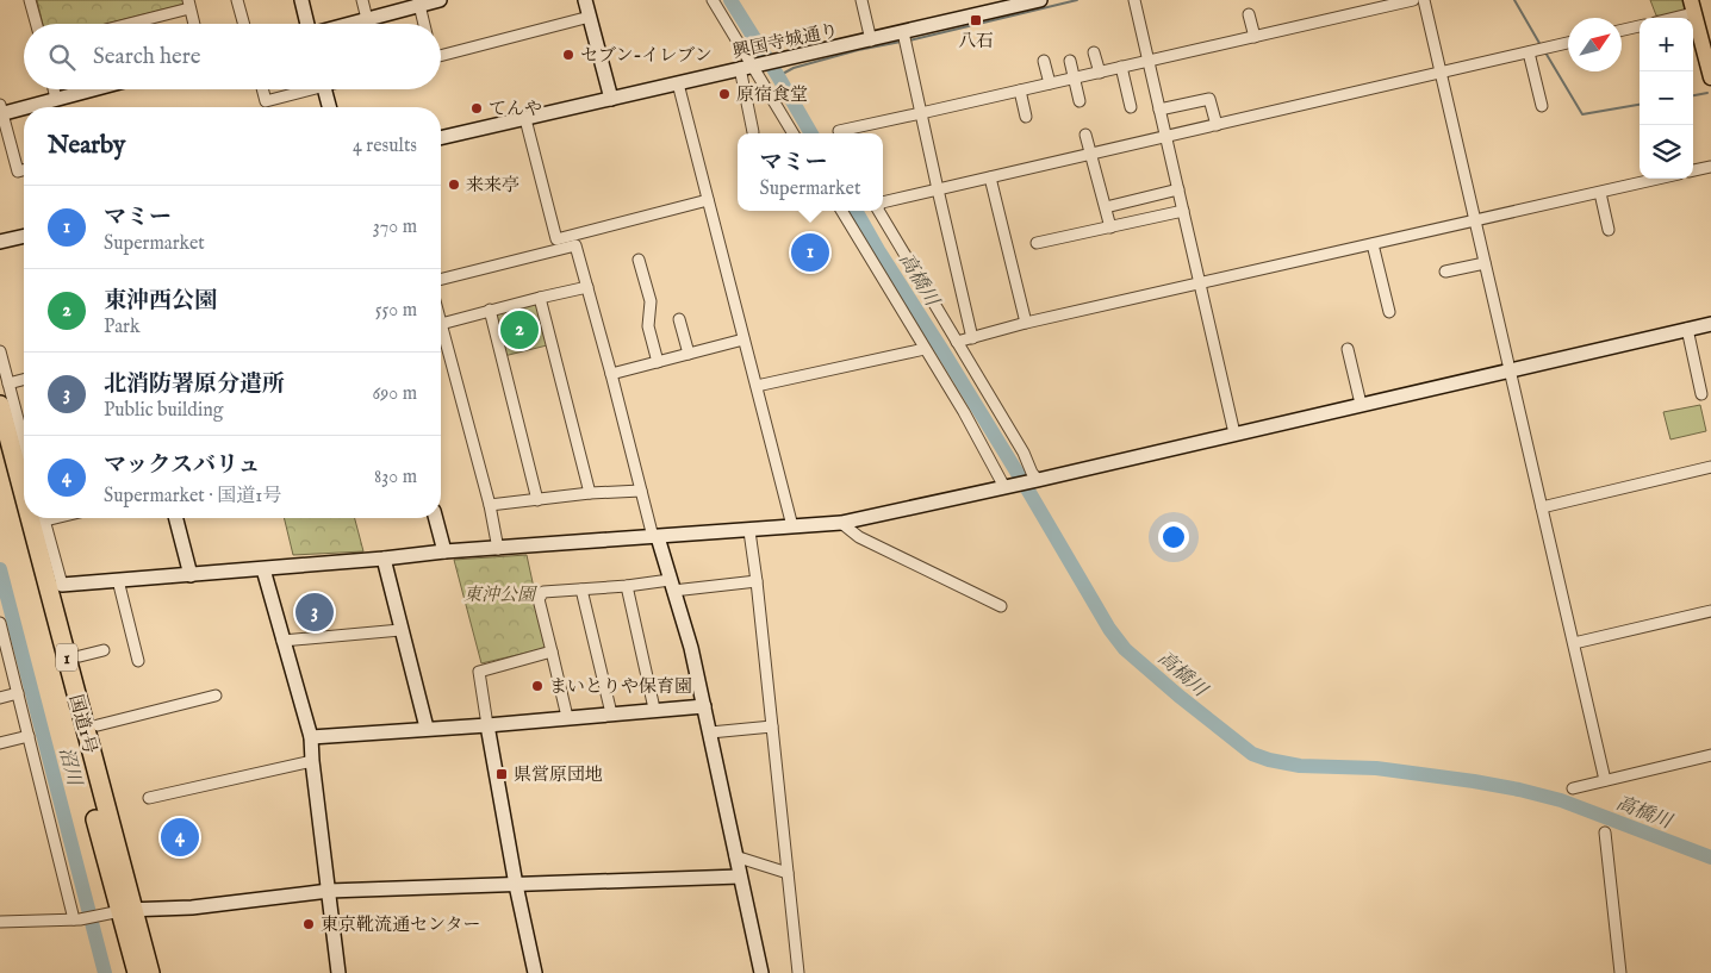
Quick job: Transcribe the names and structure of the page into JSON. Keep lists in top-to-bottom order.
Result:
{
  "streets": {
    "highway": ["1", "国道1号"],
    "street": ["興国寺城通り"]
  },
  "water": ["高橋川", "沼川"],
  "parks": ["東沖公園"],
  "places": {
    "transit": ["八石", "県営原団地"],
    "other": [
      "セブン-イレブン",
      "原宿食堂",
      "てんや",
      "来来亭",
      "まいとりや保育園",
      "東京靴流通センター"
    ]
  },
  "north": "top right",
  "page": {
    "map_buttons": ["+", "−"],
    "search": "Search here",
    "heading": ["Nearby", "4 results"],
    "popup": ["マミー", "Supermarket"],
    "list": [
      {
        "mark": "1",
        "name": "マミー",
        "note": "Supermarket",
        "value": "370 m"
      },
      {
        "mark": "2",
        "name": "東沖西公園",
        "note": "Park",
        "value": "550 m"
      },
      {
        "mark": "3",
        "name": "北消防署原分遣所",
        "note": "Public building",
        "value": "690 m"
      },
      {
        "mark": "4",
        "name": "マックスバリュ",
        "note": "Supermarket · 国道1号",
        "value": "830 m"
      }
    ],
    "pins": [
      "1",
      "2",
      "3",
      "4"
    ]
  }
}
